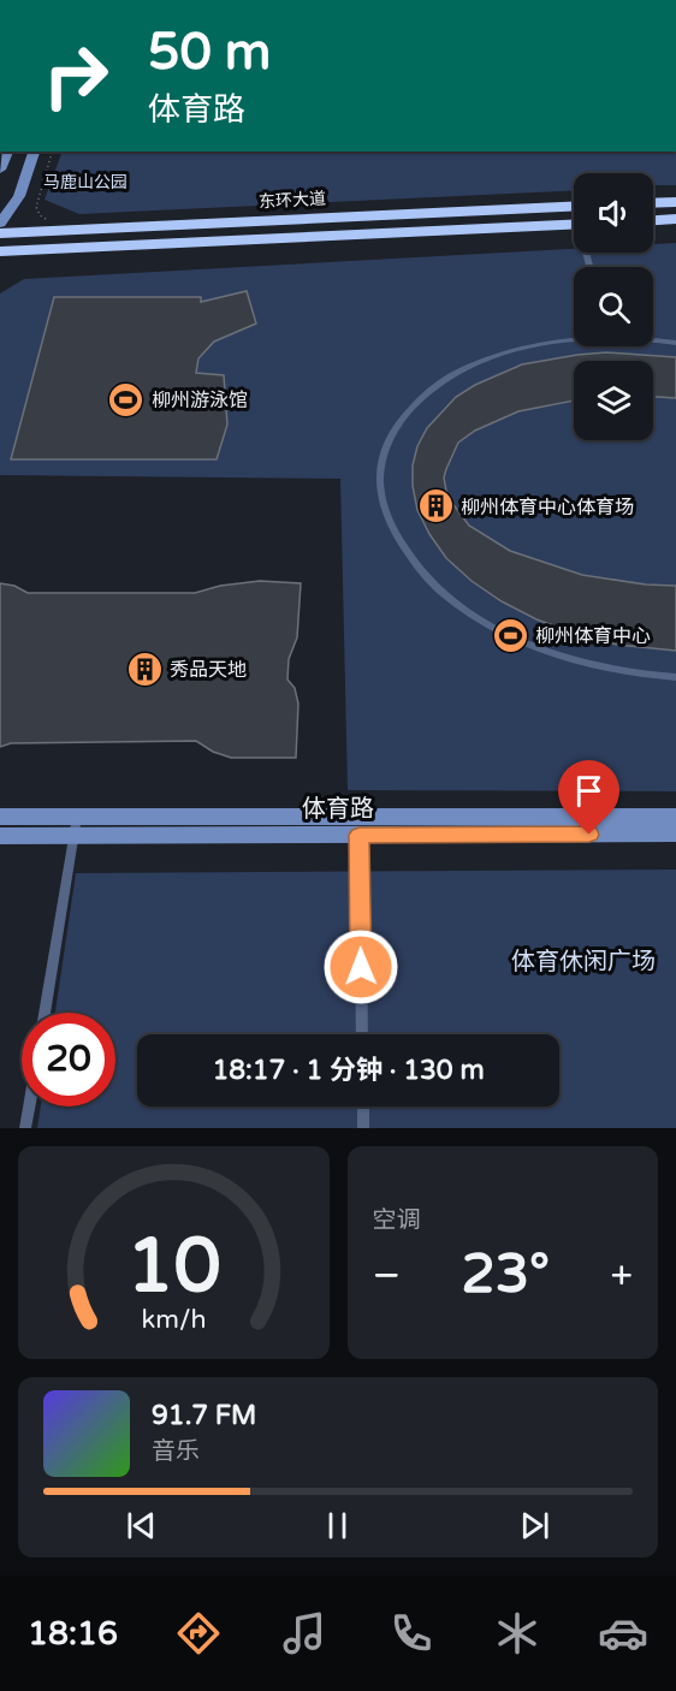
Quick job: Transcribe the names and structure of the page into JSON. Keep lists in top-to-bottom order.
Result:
{
  "streets": {
    "highway": ["东环大道"],
    "street": ["体育路"]
  },
  "parks": ["马鹿山公园", "体育休闲广场"],
  "places": {
    "sports": ["柳州游泳馆", "柳州体育中心"],
    "building": ["柳州体育中心体育场", "秀品天地"]
  },
  "page": {
    "turn": ["50 m", "体育路"],
    "limit": "20",
    "trip": "18:17 · 1 分钟 · 130 m",
    "tile": "空调",
    "heat": ["−", "23°", "+"],
    "song": ["91.7 FM", "音乐"],
    "tabs": "18:16",
    "gauge": ["10", "km/h"]
  }
}
